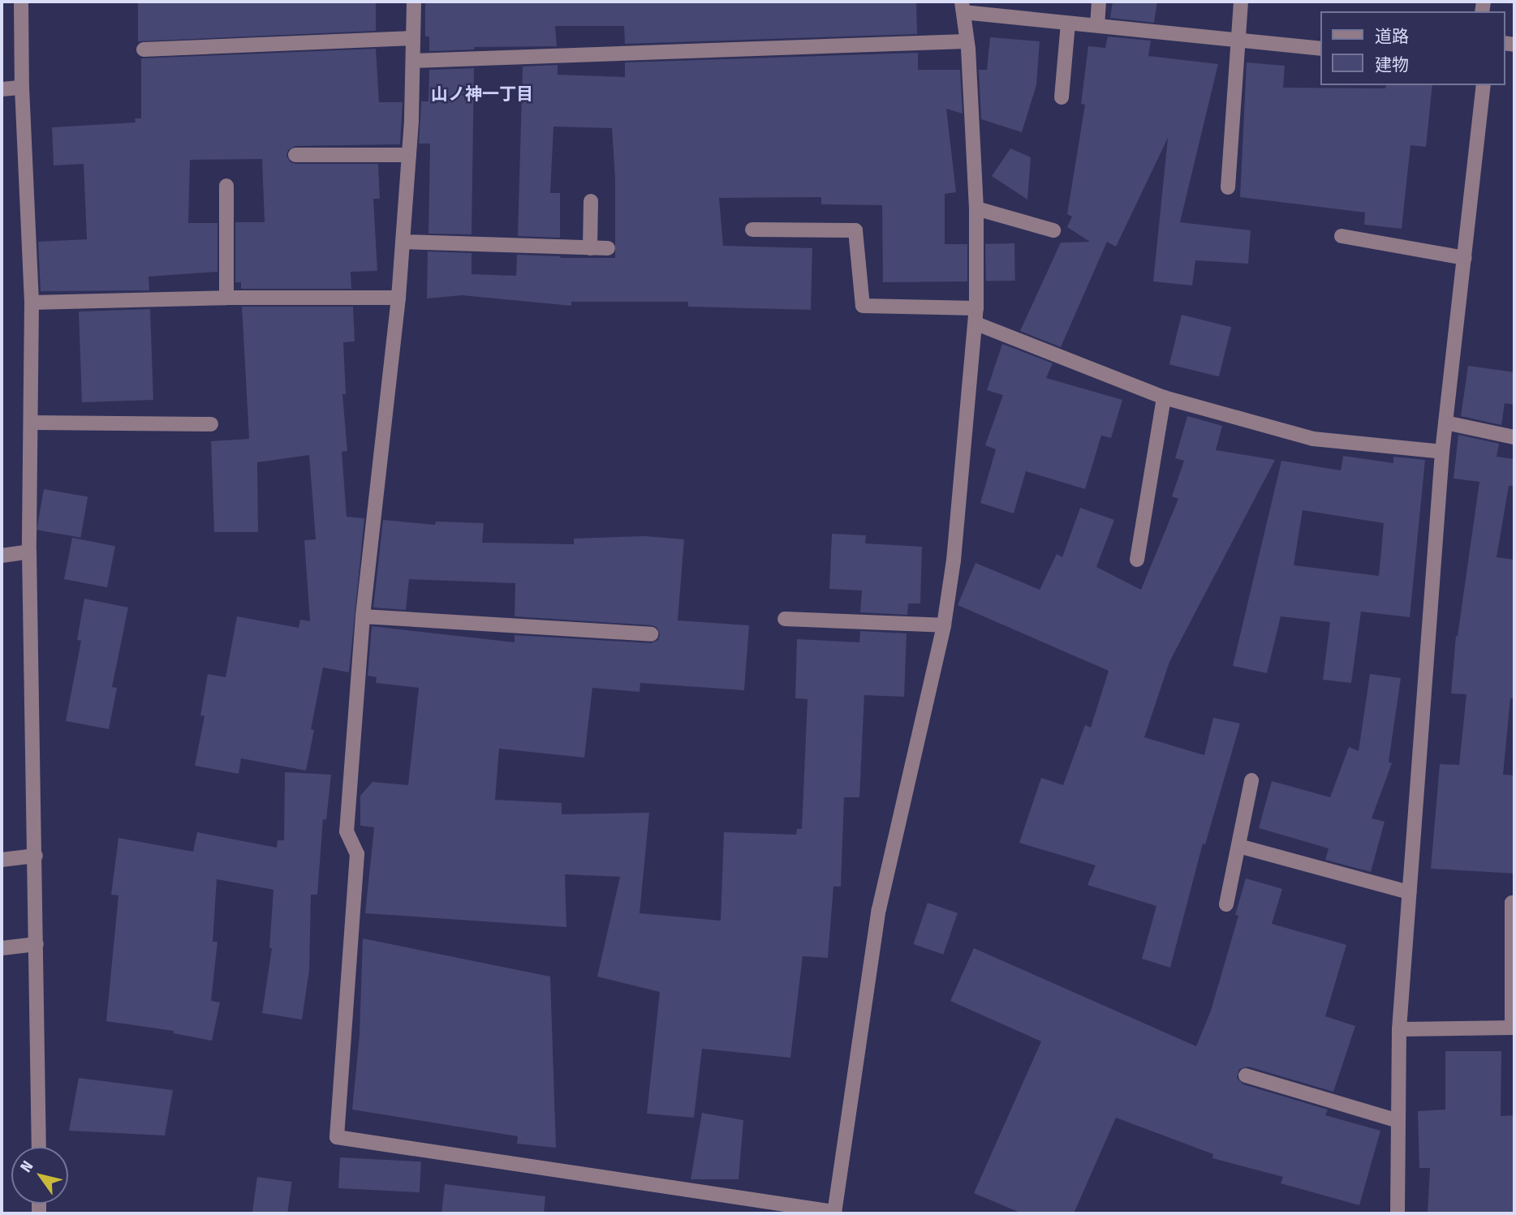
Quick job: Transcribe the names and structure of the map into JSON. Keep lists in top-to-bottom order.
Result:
{
  "districts": ["山ノ神一丁目"],
  "legend": ["道路", "建物"],
  "north": "top left"
}
